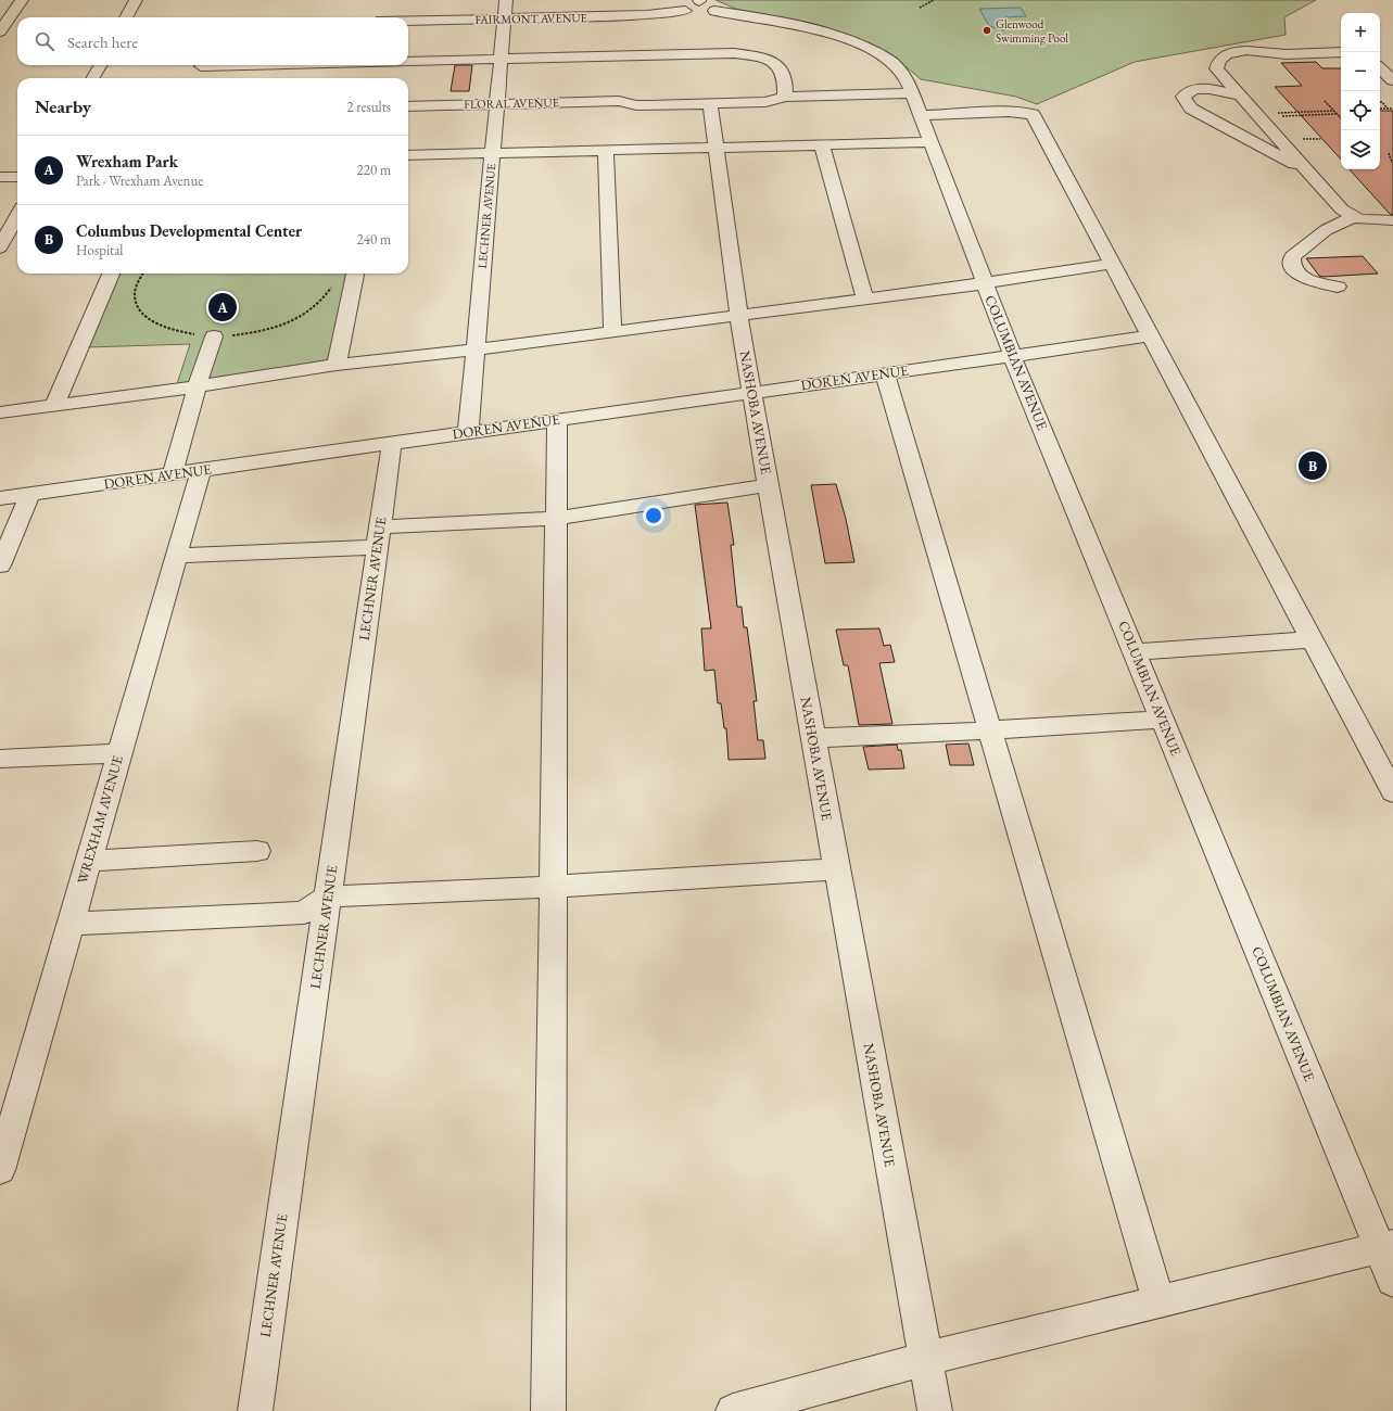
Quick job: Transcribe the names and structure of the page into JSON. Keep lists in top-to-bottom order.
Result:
{
  "streets": {
    "street": [
      "FAIRMONT AVENUE",
      "FLORAL AVENUE",
      "LECHNER AVENUE",
      "COLUMBIAN AVENUE",
      "DOREN AVENUE",
      "NASHOBA AVENUE",
      "WREXHAM AVENUE"
    ]
  },
  "crossings": [
    ["FAIRMONT AVENUE", "FLORAL AVENUE"],
    ["FAIRMONT AVENUE", "LECHNER AVENUE"],
    ["FAIRMONT AVENUE", "COLUMBIAN AVENUE"],
    ["FLORAL AVENUE", "LECHNER AVENUE"],
    ["FLORAL AVENUE", "COLUMBIAN AVENUE"],
    ["FLORAL AVENUE", "NASHOBA AVENUE"],
    ["LECHNER AVENUE", "DOREN AVENUE"],
    ["COLUMBIAN AVENUE", "DOREN AVENUE"],
    ["DOREN AVENUE", "NASHOBA AVENUE"],
    ["DOREN AVENUE", "WREXHAM AVENUE"]
  ],
  "places": ["Glenwood Swimming Pool"],
  "page": {
    "map_buttons": ["+", "−"],
    "search": "Search here",
    "heading": ["Nearby", "2 results"],
    "list": [
      {
        "mark": "A",
        "name": "Wrexham Park",
        "note": "Park · Wrexham Avenue",
        "value": "220 m"
      },
      {
        "mark": "B",
        "name": "Columbus Developmental Center",
        "note": "Hospital",
        "value": "240 m"
      }
    ],
    "pins": ["A", "B"]
  }
}
